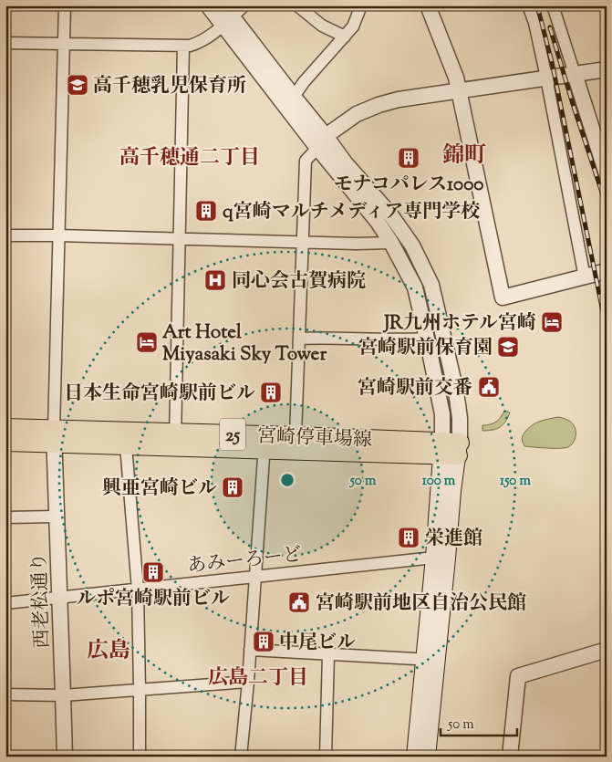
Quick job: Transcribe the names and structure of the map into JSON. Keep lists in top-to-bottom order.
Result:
{
  "streets": {
    "main road": ["25", "宮崎停車場線"],
    "street": ["あみーろーど", "西老松通り"]
  },
  "crossings": [
    ["宮崎停車場線", "西老松通り"],
    ["あみーろーど", "西老松通り"]
  ],
  "districts": [
    "錦町",
    "高千穂通二丁目",
    "広島",
    "広島二丁目"
  ],
  "places": {
    "school or university": ["高千穂乳児保育所", "宮崎駅前保育園"],
    "building": [
      "モナコパレス1000",
      "q宮崎マルチメディア専門学校",
      "日本生命宮崎駅前ビル",
      "興亜宮崎ビル",
      "栄進館",
      "ルポ宮崎駅前ビル",
      "中尾ビル"
    ],
    "hospital": ["同心会古賀病院"],
    "hotel": ["JR九州ホテル宮崎", "Art Hotel Miyasaki Sky Tower"],
    "public building": ["宮崎駅前交番", "宮崎駅前地区自治公民館"]
  },
  "scale_bar": "50 m",
  "rings": ["50 m", "100 m", "150 m"]
}
